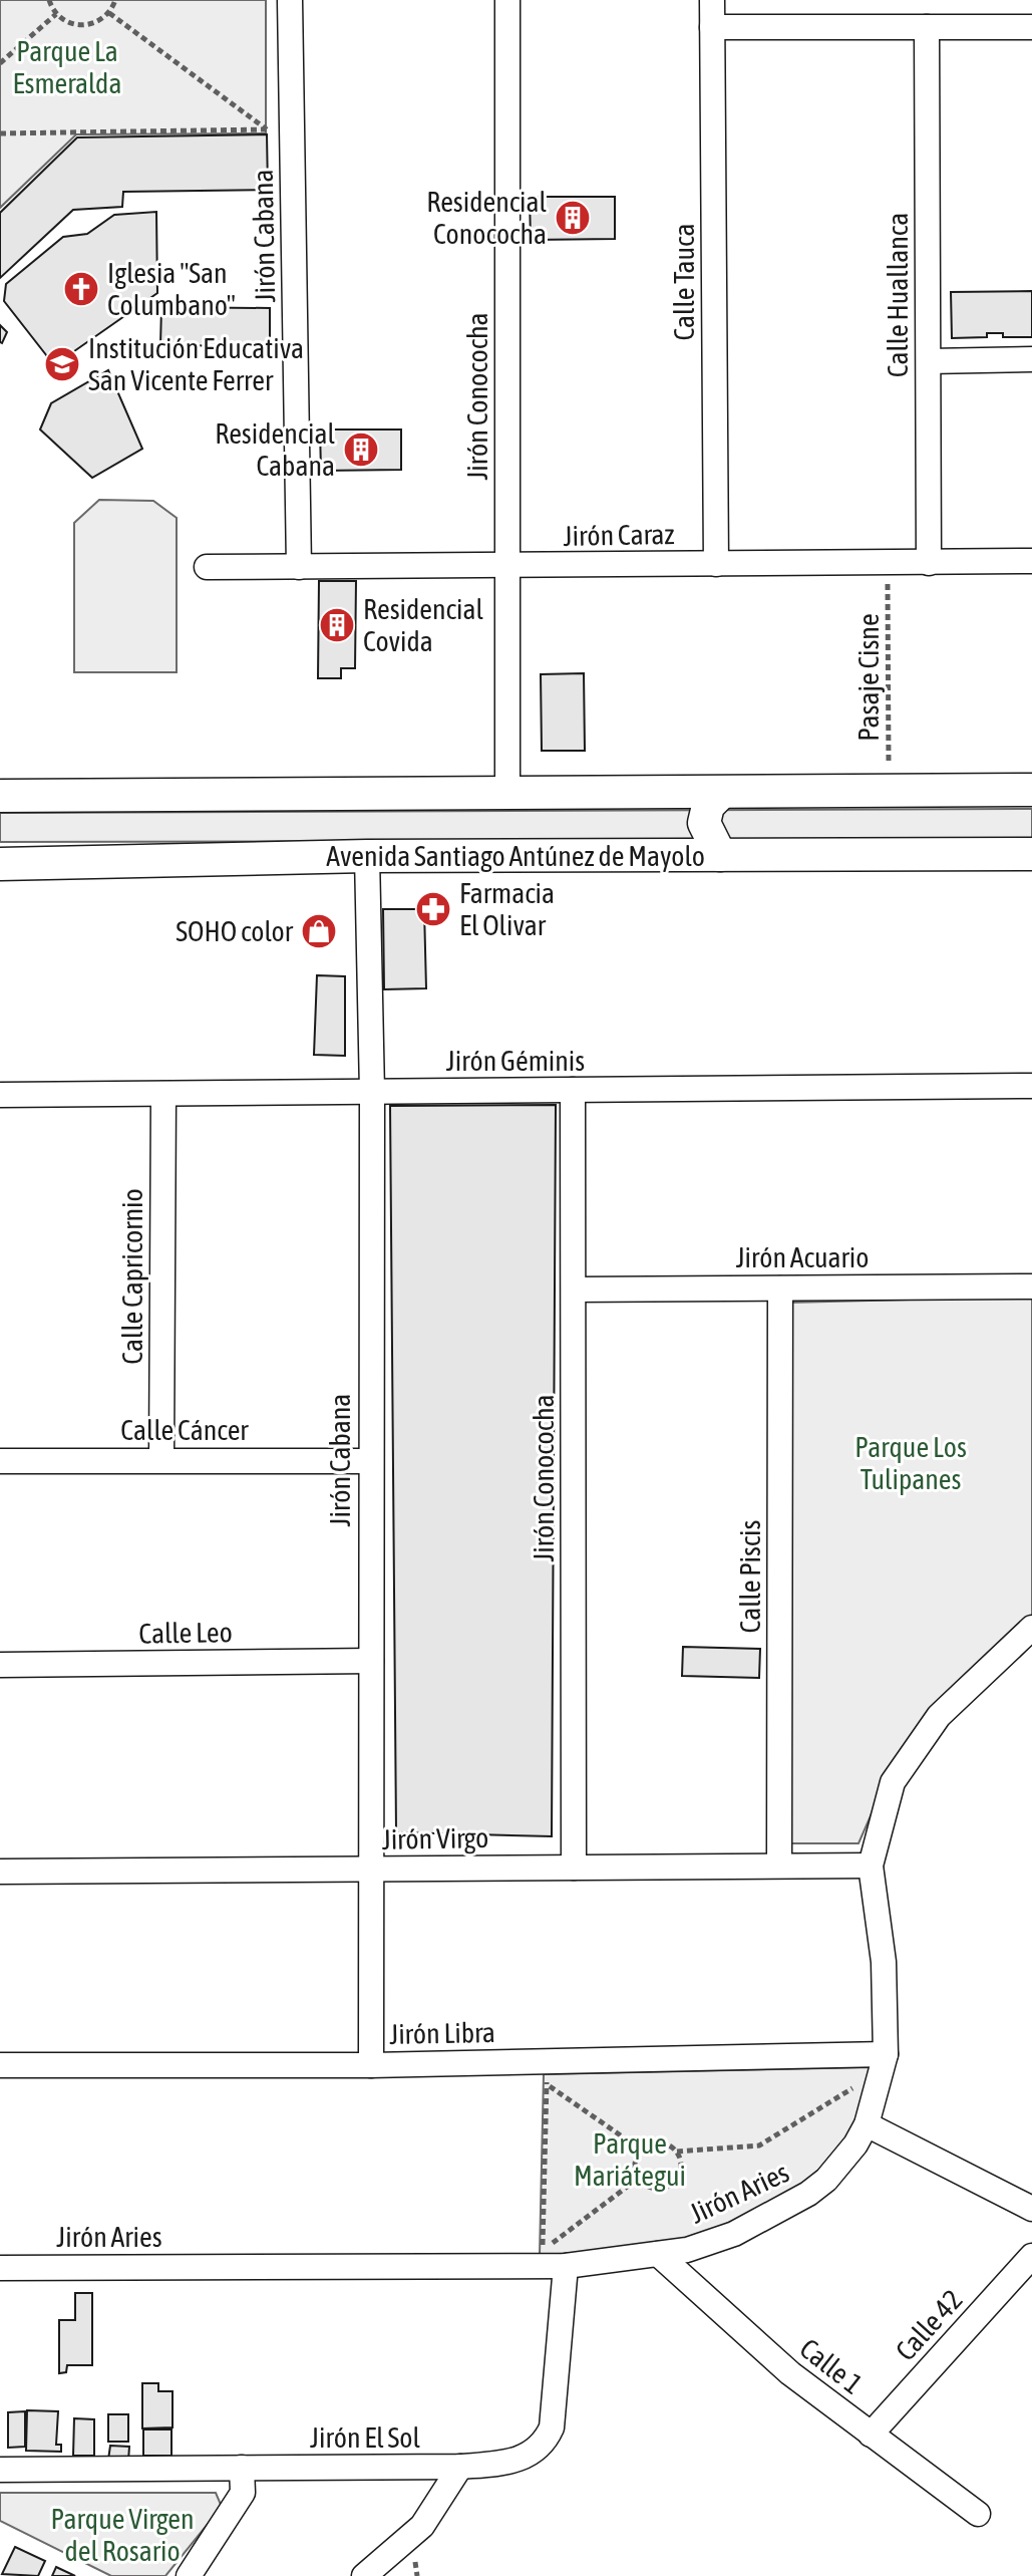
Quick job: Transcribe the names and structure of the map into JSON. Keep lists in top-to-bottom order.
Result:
{
  "streets": {
    "main road": ["Avenida Santiago Antúnez de Mayolo"],
    "street": [
      "Jirón Cabana",
      "Calle Tauca",
      "Calle Huallanca",
      "Jirón Conococha",
      "Jirón Caraz",
      "Jirón Géminis",
      "Jirón Acuario",
      "Calle Capricornio",
      "Calle Cáncer",
      "Calle Piscis",
      "Calle Leo",
      "Jirón Virgo",
      "Jirón Libra",
      "Jirón Aries",
      "Calle 42",
      "Calle 1",
      "Jirón El Sol"
    ],
    "path": ["Pasaje Cisne"]
  },
  "crossings": [
    ["Jirón Cabana", "Jirón Caraz"],
    ["Jirón Cabana", "Avenida Santiago Antúnez de Mayolo"],
    ["Jirón Cabana", "Jirón Géminis"],
    ["Jirón Cabana", "Calle Cáncer"],
    ["Jirón Cabana", "Calle Leo"],
    ["Jirón Cabana", "Jirón Virgo"],
    ["Jirón Cabana", "Jirón Libra"],
    ["Calle Tauca", "Jirón Caraz"],
    ["Calle Huallanca", "Jirón Caraz"],
    ["Jirón Conococha", "Jirón Caraz"],
    ["Jirón Conococha", "Jirón Géminis"],
    ["Jirón Conococha", "Jirón Acuario"],
    ["Jirón Conococha", "Jirón Virgo"],
    ["Jirón Caraz", "Pasaje Cisne"],
    ["Jirón Géminis", "Calle Capricornio"],
    ["Jirón Acuario", "Calle Piscis"],
    ["Calle Capricornio", "Calle Cáncer"],
    ["Calle Piscis", "Jirón Virgo"],
    ["Jirón Virgo", "Jirón Aries"],
    ["Jirón Libra", "Jirón Aries"],
    ["Jirón Aries", "Calle 1"],
    ["Jirón Aries", "Jirón El Sol"],
    ["Calle 42", "Calle 1"]
  ],
  "parks": [
    "Parque La Esmeralda",
    "Parque Los Tulipanes",
    "Parque Mariátegui",
    "Parque Virgen del Rosario"
  ],
  "places": {
    "building": ["Residencial Conococha", "Residencial Cabana", "Residencial Covida"],
    "church": ["Iglesia \"San Columbano\""],
    "school or university": ["Institución Educativa San Vicente Ferrer"],
    "pharmacy": ["Farmacia El Olivar"],
    "shop": ["SOHO color"]
  }
}
